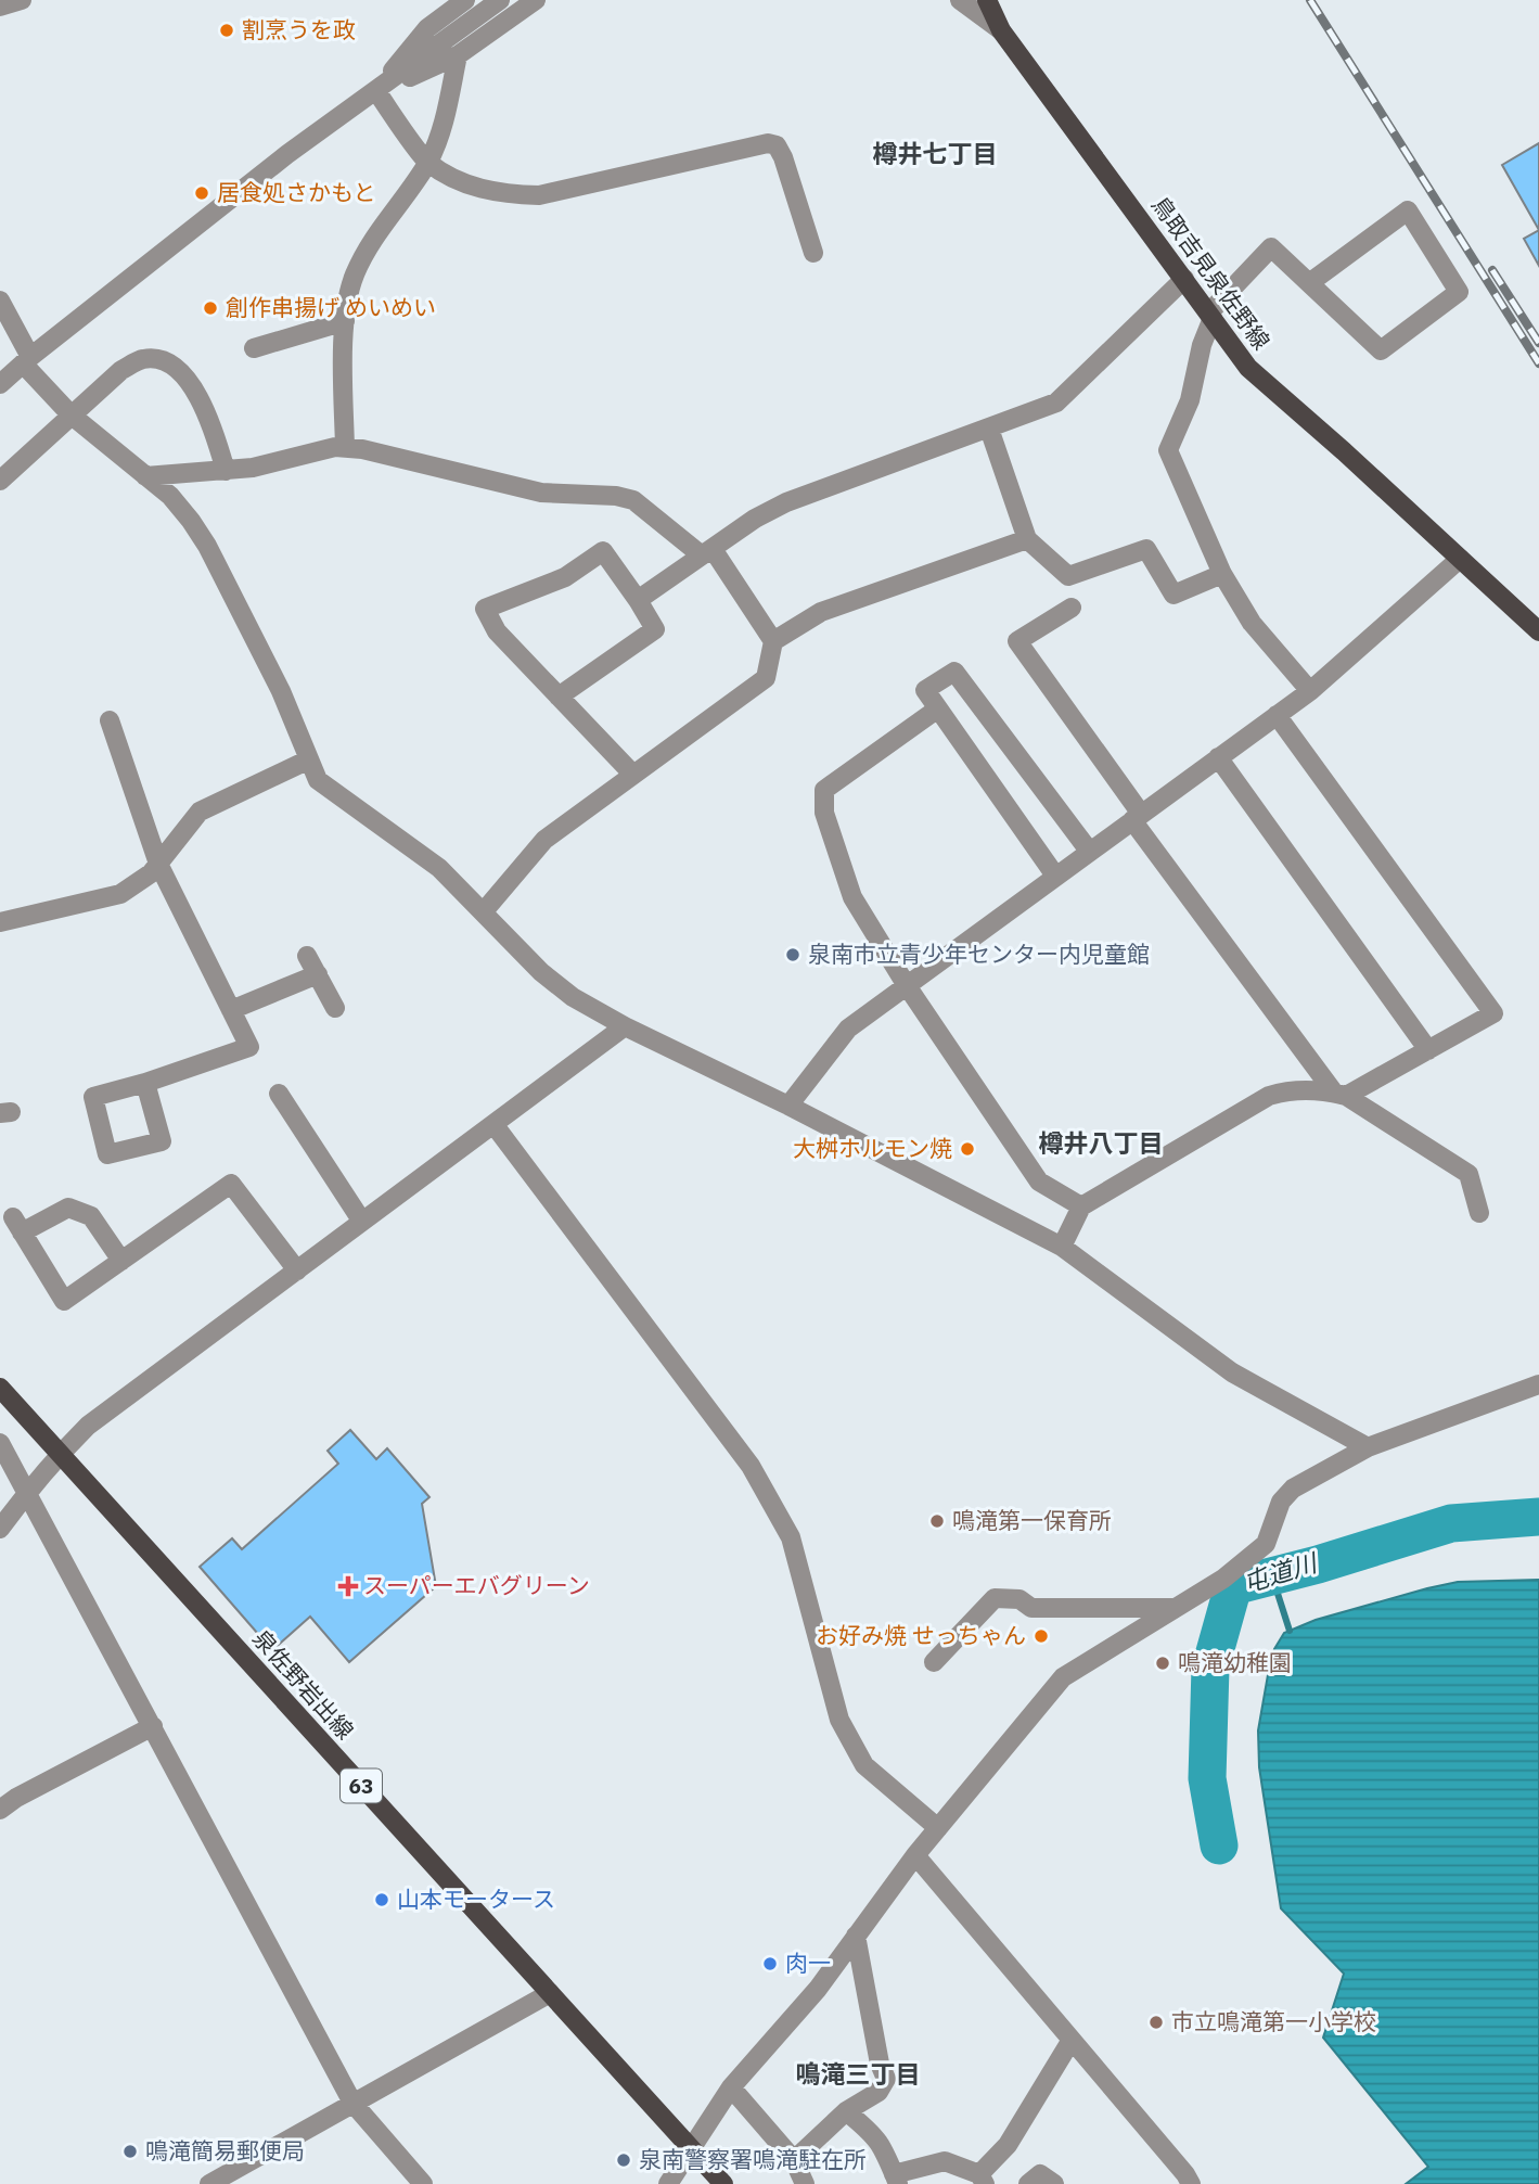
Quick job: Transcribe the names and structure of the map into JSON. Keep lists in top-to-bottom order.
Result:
{
  "streets": {
    "main road": ["鳥取吉見泉佐野線", "泉佐野岩出線", "63"]
  },
  "districts": ["樽井七丁目", "樽井八丁目", "鳴滝三丁目"],
  "water": ["屯道川"],
  "places": {
    "other": [
      "割烹うを政",
      "居食処さかもと",
      "創作串揚げ めいめい",
      "泉南市立青少年センター内児童館",
      "大桝ホルモン焼",
      "鳴滝第一保育所",
      "お好み焼 せっちゃん",
      "鳴滝幼稚園",
      "山本モータース",
      "肉一",
      "市立鳴滝第一小学校",
      "鳴滝簡易郵便局",
      "泉南警察署鳴滝駐在所"
    ],
    "health": ["スーパーエバグリーン"]
  }
}
